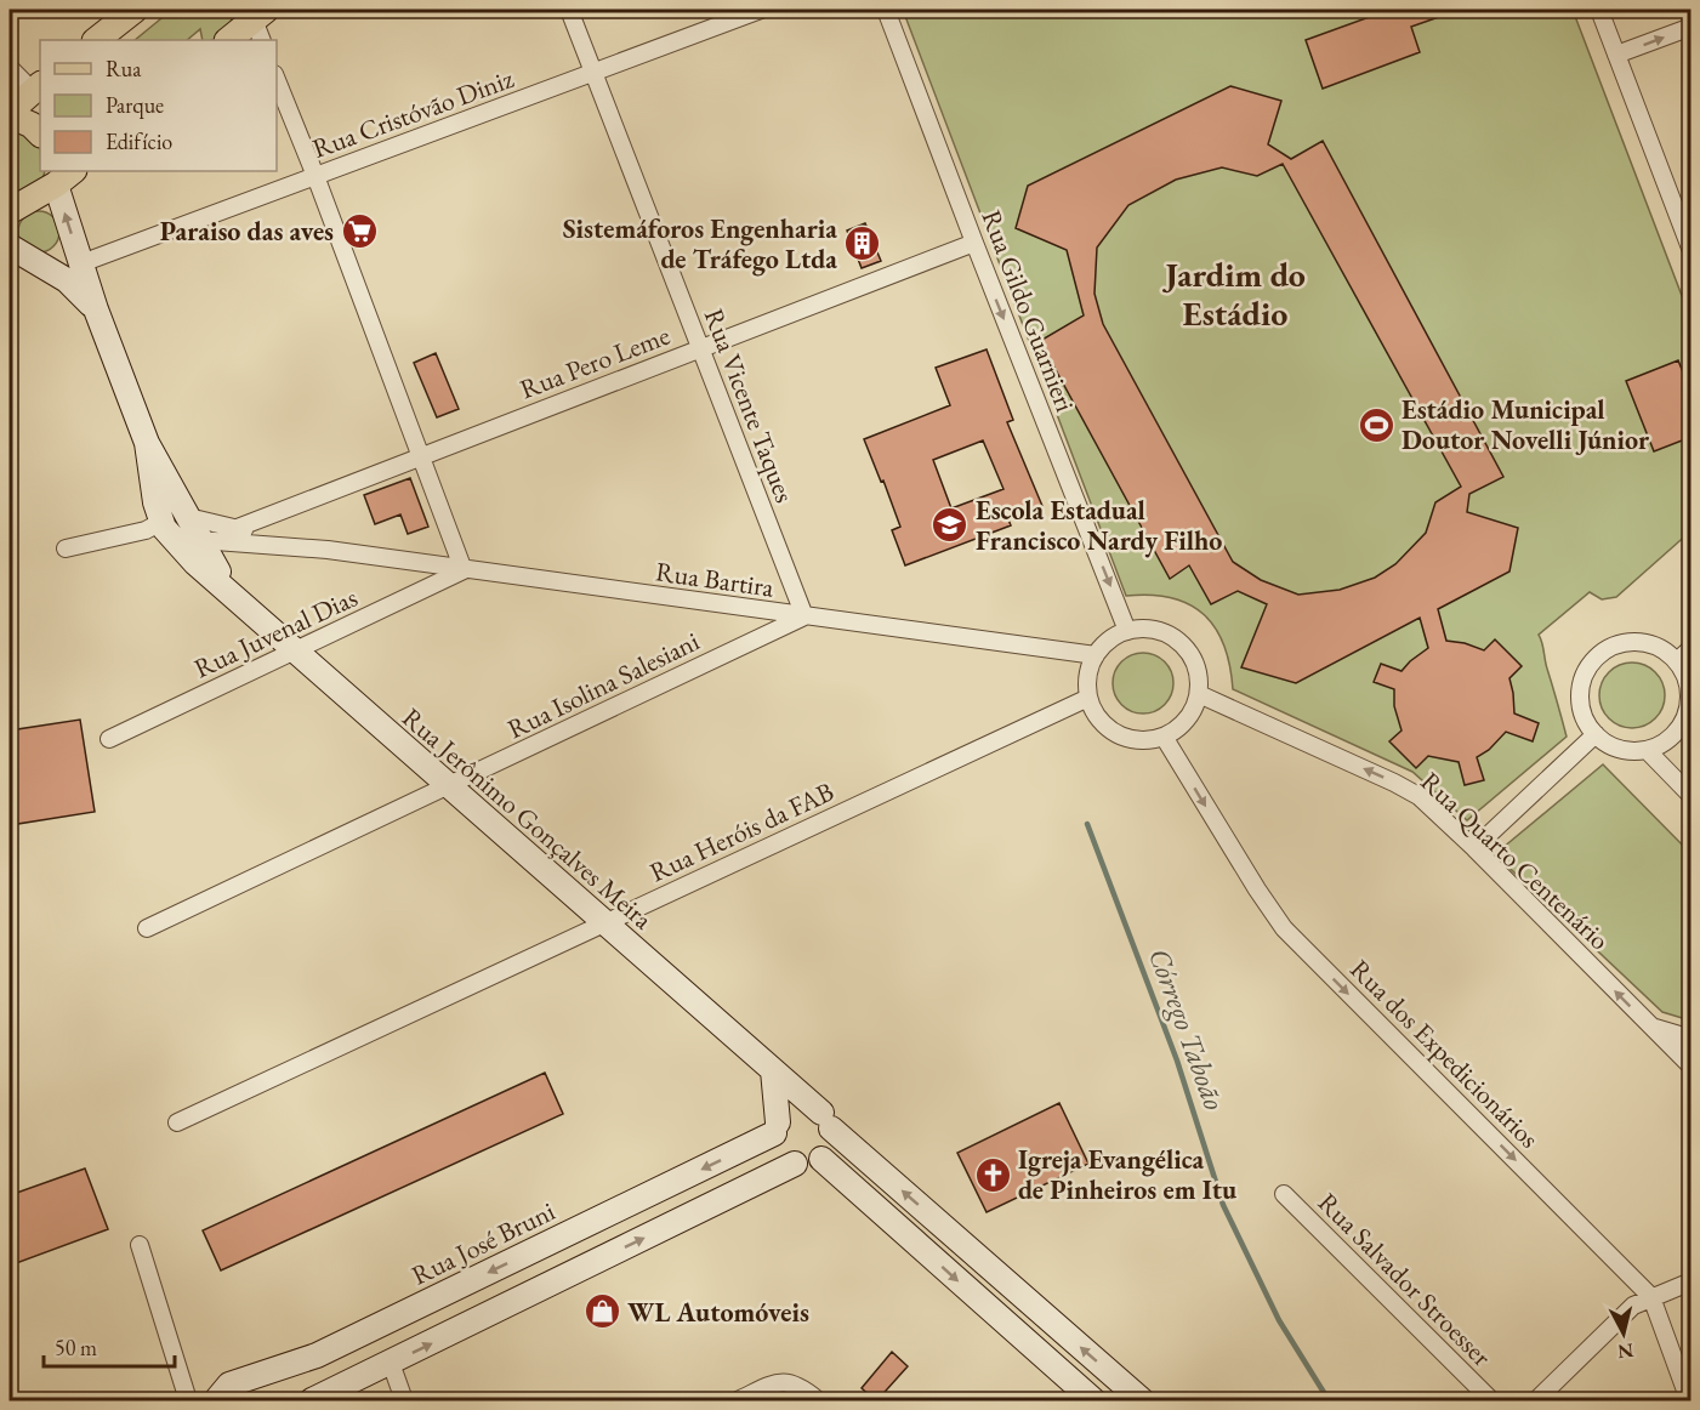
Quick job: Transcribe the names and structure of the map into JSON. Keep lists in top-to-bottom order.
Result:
{
  "streets": {
    "street": [
      "Rua Cristóvão Diniz",
      "Rua Gildo Guarnieri",
      "Rua Pero Leme",
      "Rua Vicente Taques",
      "Rua Bartira",
      "Rua Juvenal Dias",
      "Rua Isolina Salesiani",
      "Rua Jerônimo Gonçalves Meira",
      "Rua Heróis da FAB",
      "Rua Quarto Centenário",
      "Rua dos Expedicionários",
      "Rua José Bruni",
      "Rua Salvador Stroesser"
    ]
  },
  "crossings": [
    ["Rua Cristóvão Diniz", "Rua Vicente Taques"],
    ["Rua Cristóvão Diniz", "Rua Jerônimo Gonçalves Meira"],
    ["Rua Gildo Guarnieri", "Rua Pero Leme"],
    ["Rua Gildo Guarnieri", "Rua Bartira"],
    ["Rua Gildo Guarnieri", "Rua Heróis da FAB"],
    ["Rua Gildo Guarnieri", "Rua Quarto Centenário"],
    ["Rua Gildo Guarnieri", "Rua dos Expedicionários"],
    ["Rua Pero Leme", "Rua Vicente Taques"],
    ["Rua Pero Leme", "Rua Bartira"],
    ["Rua Vicente Taques", "Rua Bartira"],
    ["Rua Vicente Taques", "Rua Isolina Salesiani"],
    ["Rua Bartira", "Rua Juvenal Dias"],
    ["Rua Bartira", "Rua Isolina Salesiani"],
    ["Rua Bartira", "Rua Jerônimo Gonçalves Meira"],
    ["Rua Bartira", "Rua Heróis da FAB"],
    ["Rua Bartira", "Rua Quarto Centenário"],
    ["Rua Bartira", "Rua dos Expedicionários"],
    ["Rua Juvenal Dias", "Rua Jerônimo Gonçalves Meira"],
    ["Rua Isolina Salesiani", "Rua Jerônimo Gonçalves Meira"],
    ["Rua Jerônimo Gonçalves Meira", "Rua Heróis da FAB"],
    ["Rua Jerônimo Gonçalves Meira", "Rua José Bruni"],
    ["Rua Heróis da FAB", "Rua Quarto Centenário"],
    ["Rua Heróis da FAB", "Rua dos Expedicionários"],
    ["Rua Quarto Centenário", "Rua dos Expedicionários"]
  ],
  "one_way": ["Rua Gildo Guarnieri", "Rua Quarto Centenário", "Rua dos Expedicionários"],
  "districts": ["Jardim do Estádio"],
  "water": ["Córrego Taboão"],
  "places": {
    "supermarket": ["Paraiso das aves"],
    "building": ["Sistemáforos Engenharia de Tráfego Ltda"],
    "sports": ["Estádio Municipal Doutor Novelli Júnior"],
    "school or university": ["Escola Estadual Francisco Nardy Filho"],
    "church": ["Igreja Evangélica de Pinheiros em Itu"],
    "shop": ["WL Automóveis"]
  },
  "legend": ["Rua", "Parque", "Edifício"],
  "scale_bar": "50 m",
  "north": "bottom"
}
